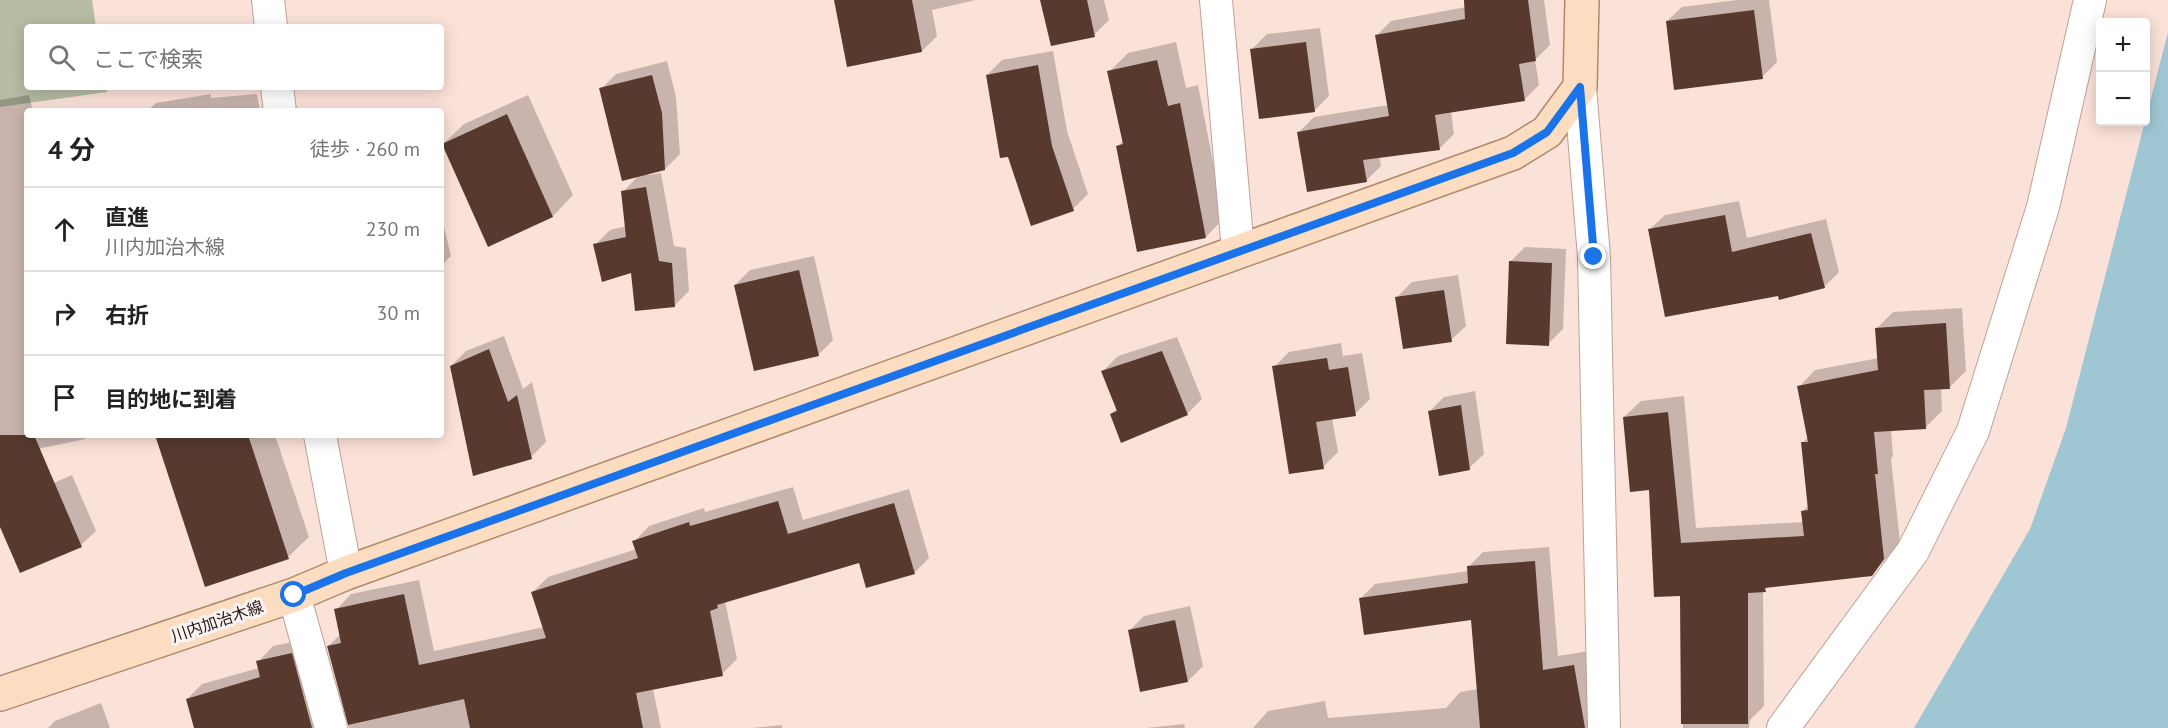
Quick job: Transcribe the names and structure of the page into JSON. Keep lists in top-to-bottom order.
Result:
{
  "streets": {
    "main road": ["川内加治木線"]
  },
  "page": {
    "map_buttons": ["+", "−"],
    "search": "ここで検索",
    "heading": ["4 分", "徒歩 · 260 m"],
    "list": [
      ["直進", "川内加治木線", "230 m"],
      ["右折", "30 m"],
      "目的地に到着"
    ]
  }
}
